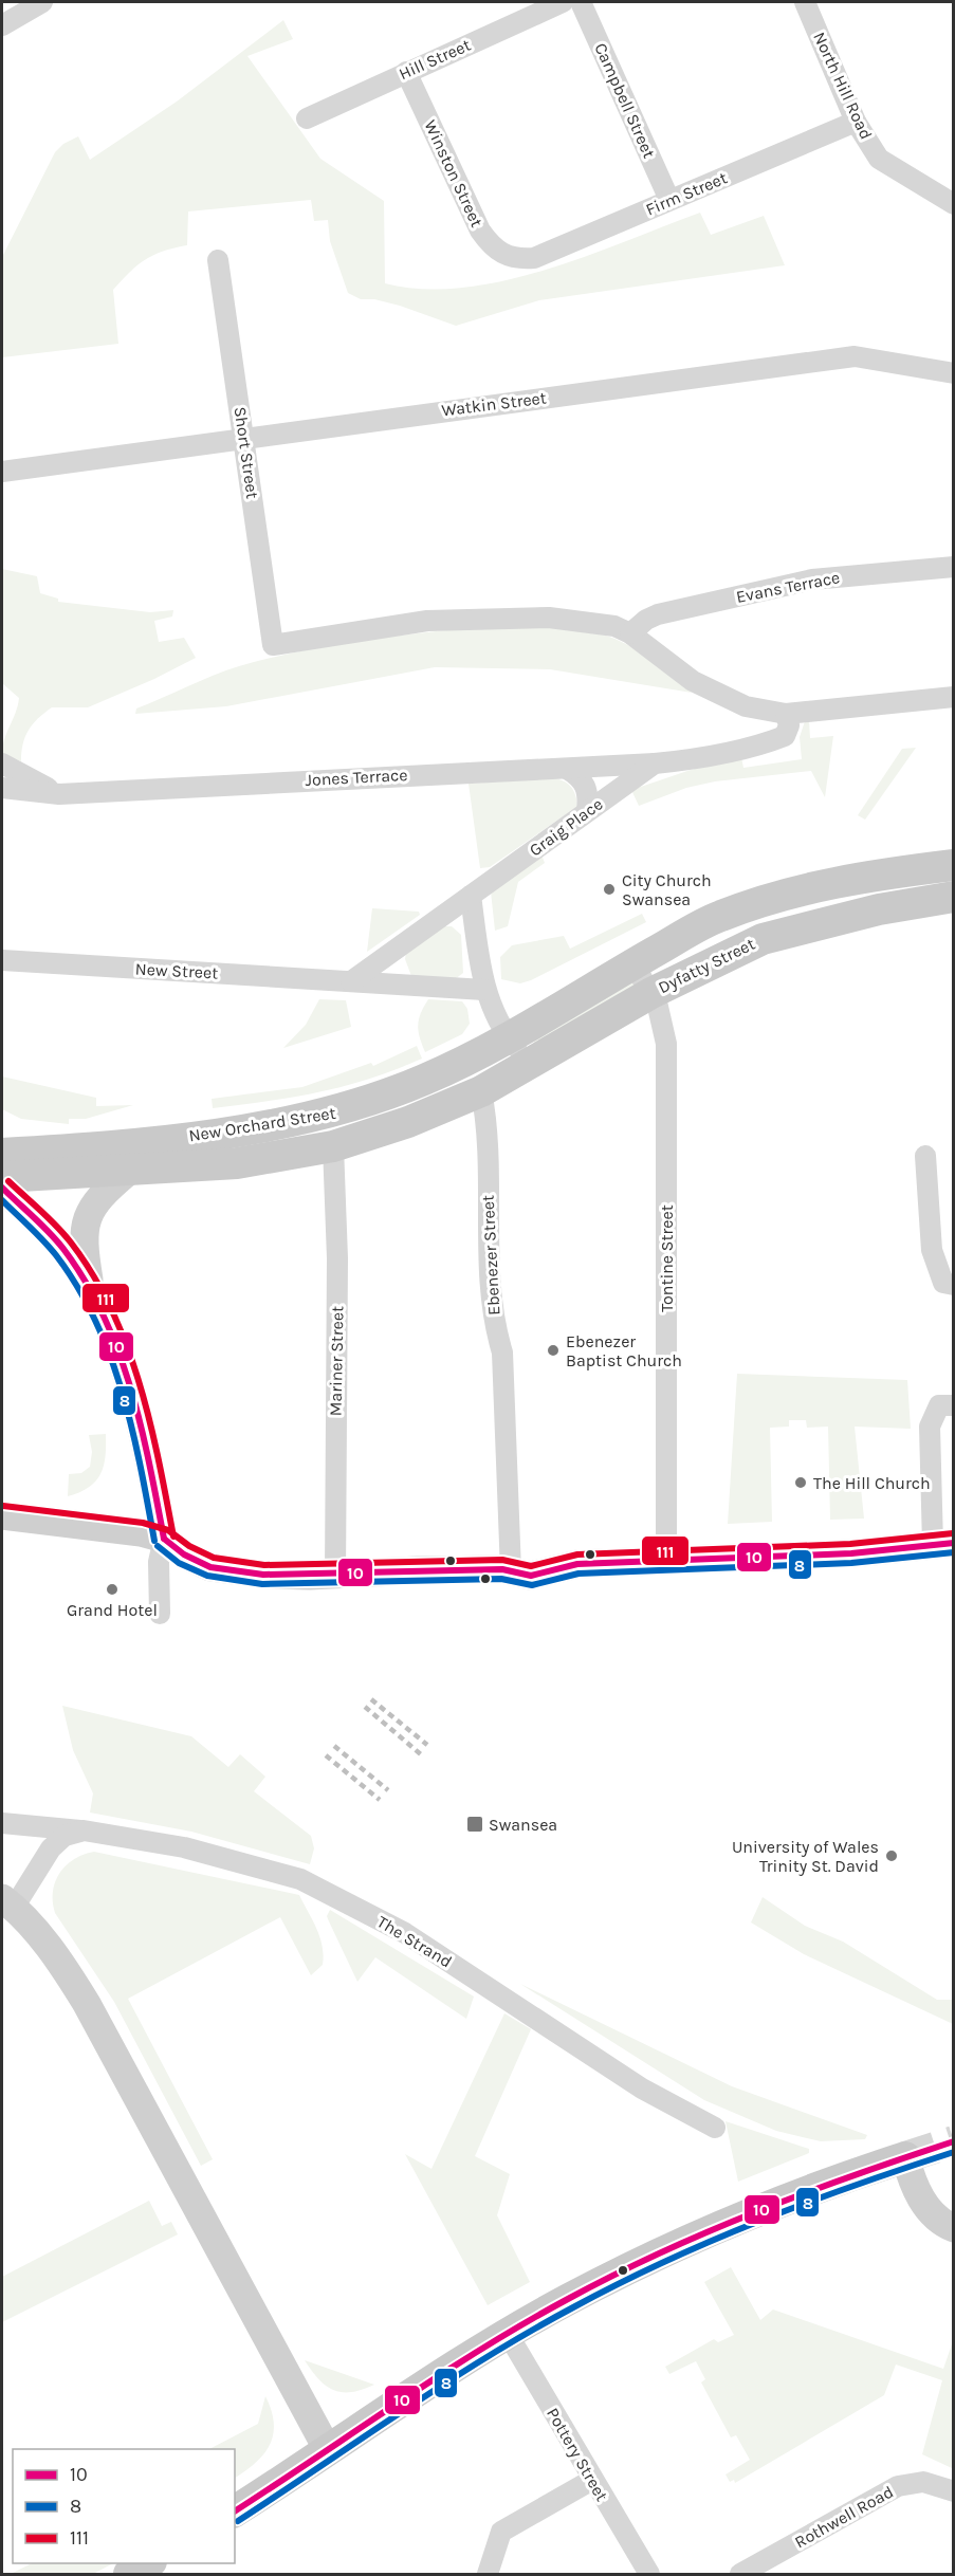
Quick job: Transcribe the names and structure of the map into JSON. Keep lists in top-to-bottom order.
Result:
{
  "streets": {
    "main road": ["Dyfatty Street", "New Orchard Street"],
    "street": [
      "Hill Street",
      "North Hill Road",
      "Campbell Street",
      "Winston Street",
      "Firm Street",
      "Watkin Street",
      "Short Street",
      "Evans Terrace",
      "Jones Terrace",
      "Graig Place",
      "New Street",
      "Ebenezer Street",
      "Tontine Street",
      "Mariner Street",
      "The Strand",
      "Pottery Street",
      "Rothwell Road"
    ]
  },
  "crossings": [
    ["Hill Street", "Winston Street"],
    ["North Hill Road", "Firm Street"],
    ["Campbell Street", "Firm Street"],
    ["Winston Street", "Firm Street"],
    ["Watkin Street", "Short Street"],
    ["Short Street", "Evans Terrace"],
    ["Jones Terrace", "Graig Place"],
    ["Graig Place", "New Street"],
    ["Dyfatty Street", "New Orchard Street"],
    ["Dyfatty Street", "Ebenezer Street"],
    ["Dyfatty Street", "Tontine Street"],
    ["New Orchard Street", "Ebenezer Street"],
    ["New Orchard Street", "Mariner Street"]
  ],
  "places": {
    "other": [
      "City Church Swansea",
      "Ebenezer Baptist Church",
      "The Hill Church",
      "Grand Hotel",
      "University of Wales Trinity St. David"
    ],
    "transit": ["Swansea"]
  },
  "lines": ["transit line 111", "transit line 10", "transit line 8"],
  "legend": ["10", "8", "111"]
}
